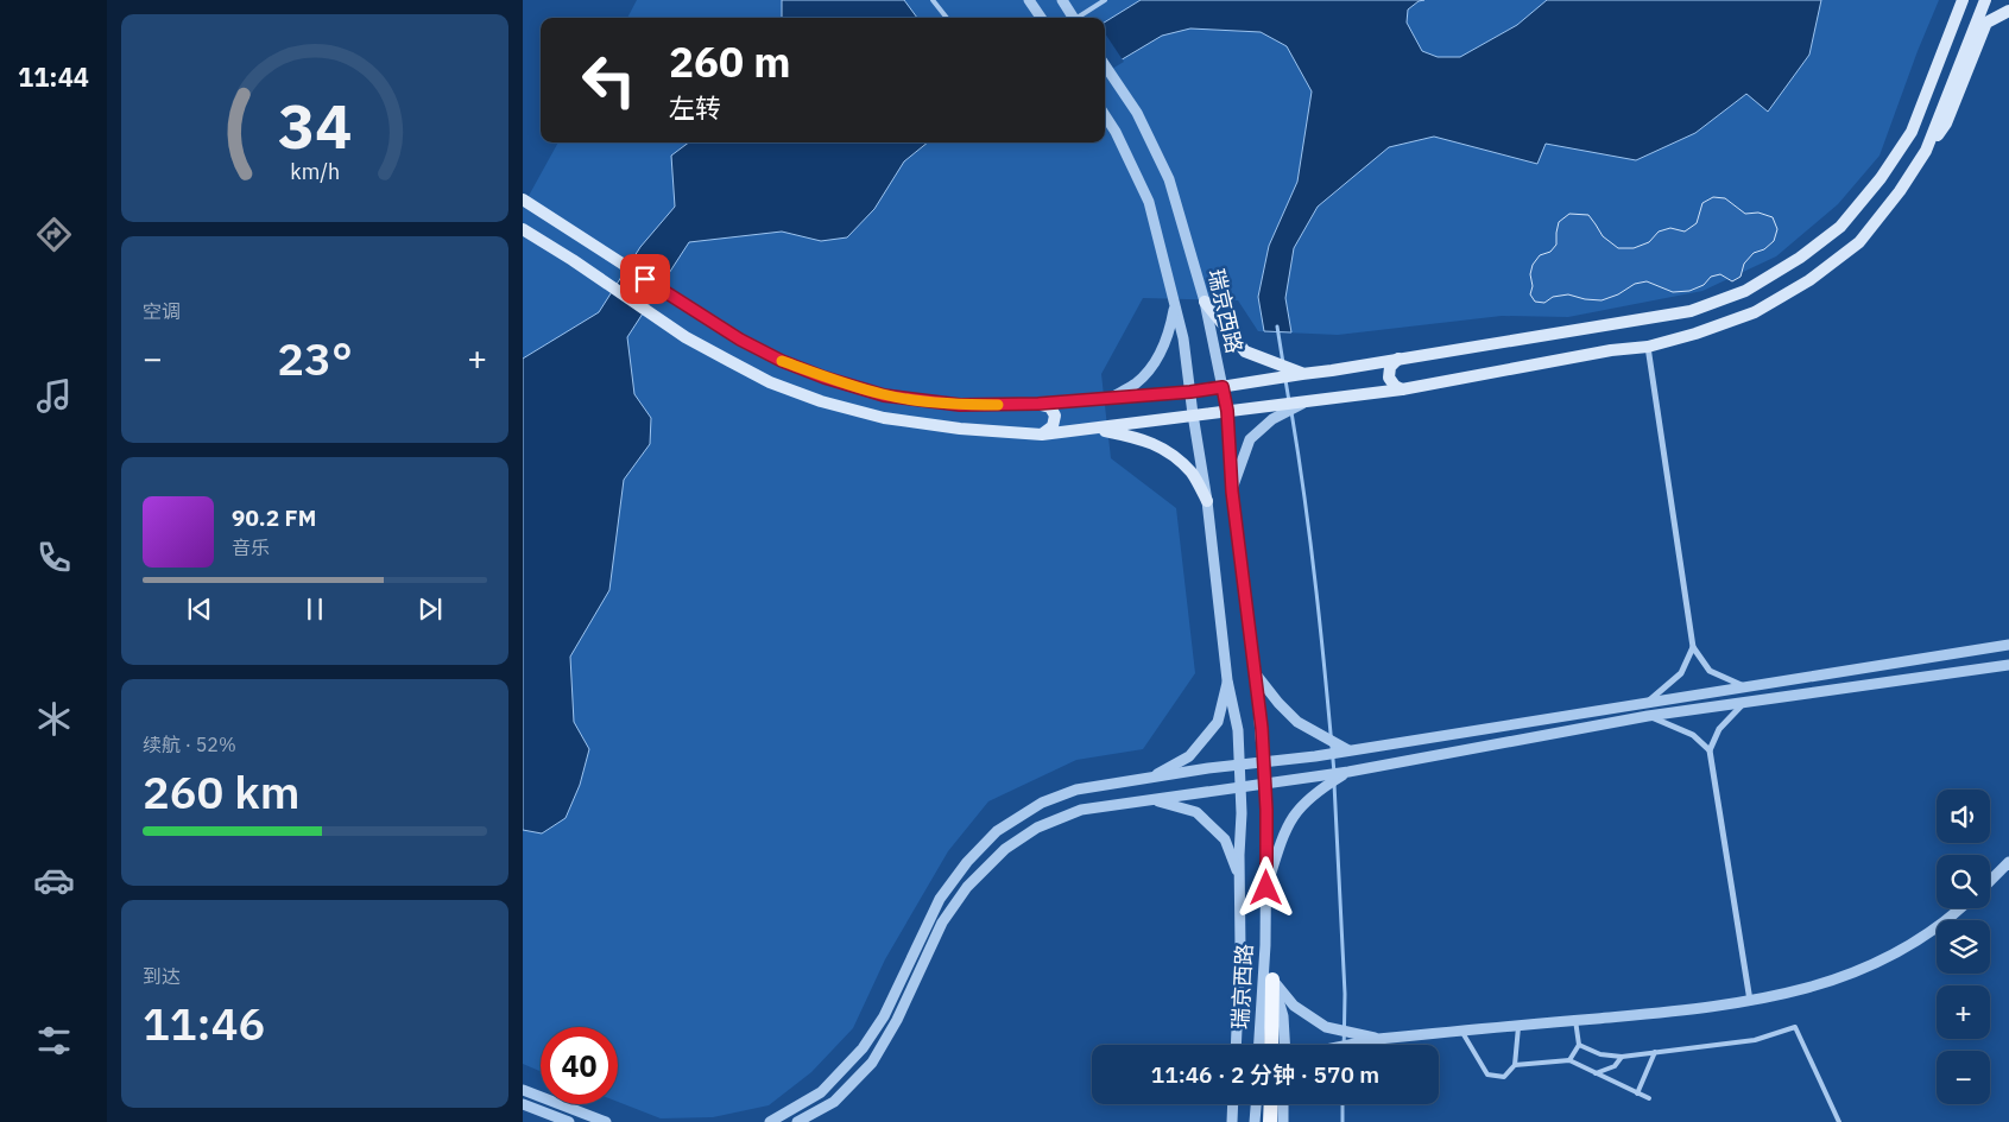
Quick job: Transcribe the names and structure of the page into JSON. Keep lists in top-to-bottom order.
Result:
{
  "streets": {
    "street": ["瑞京西路"]
  },
  "page": {
    "tabs": "11:44",
    "turn": ["260 m", "左转"],
    "tile": [
      "空调",
      ["续航 · 52%", "260 km"],
      ["到达", "11:46"]
    ],
    "heat": ["−", "23°", "+"],
    "song": ["90.2 FM", "音乐"],
    "map_buttons": ["+", "−"],
    "limit": "40",
    "trip": "11:46 · 2 分钟 · 570 m",
    "gauge": ["34", "km/h"]
  }
}
